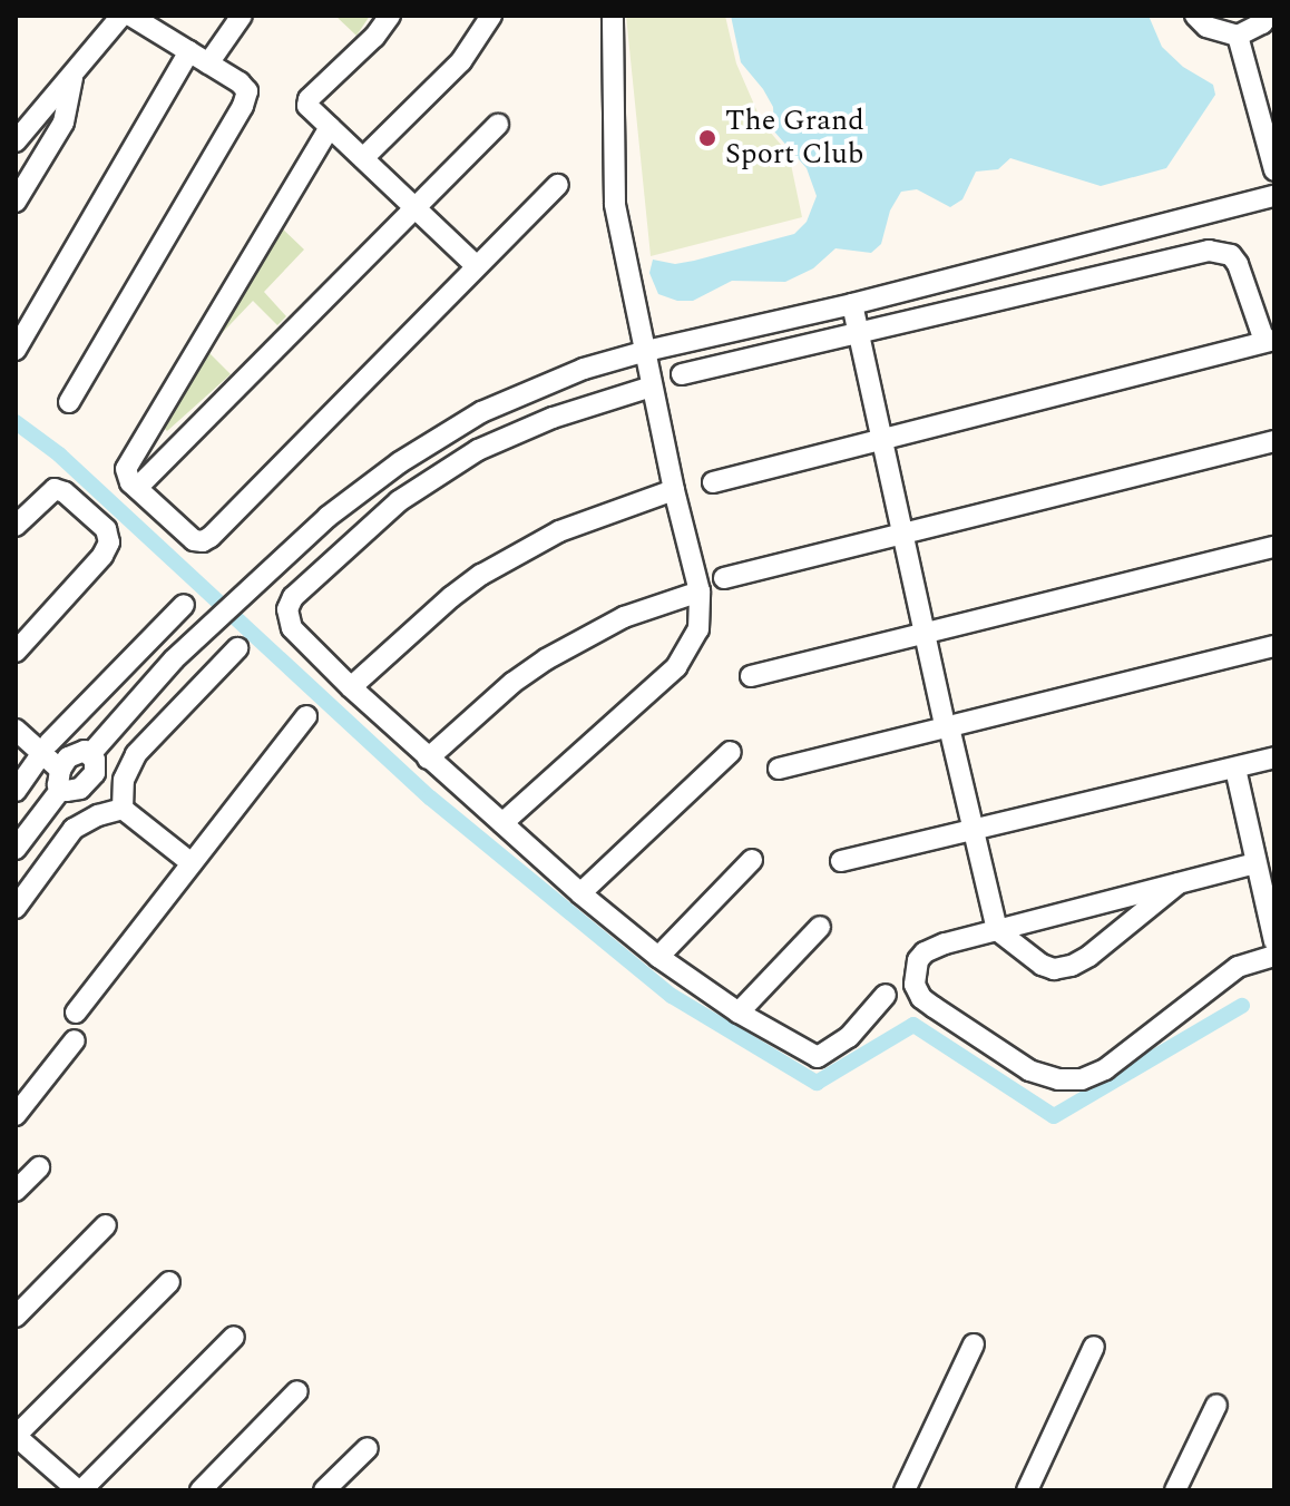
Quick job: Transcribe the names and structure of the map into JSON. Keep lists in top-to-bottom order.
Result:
{
  "places": ["The Grand Sport Club"]
}
